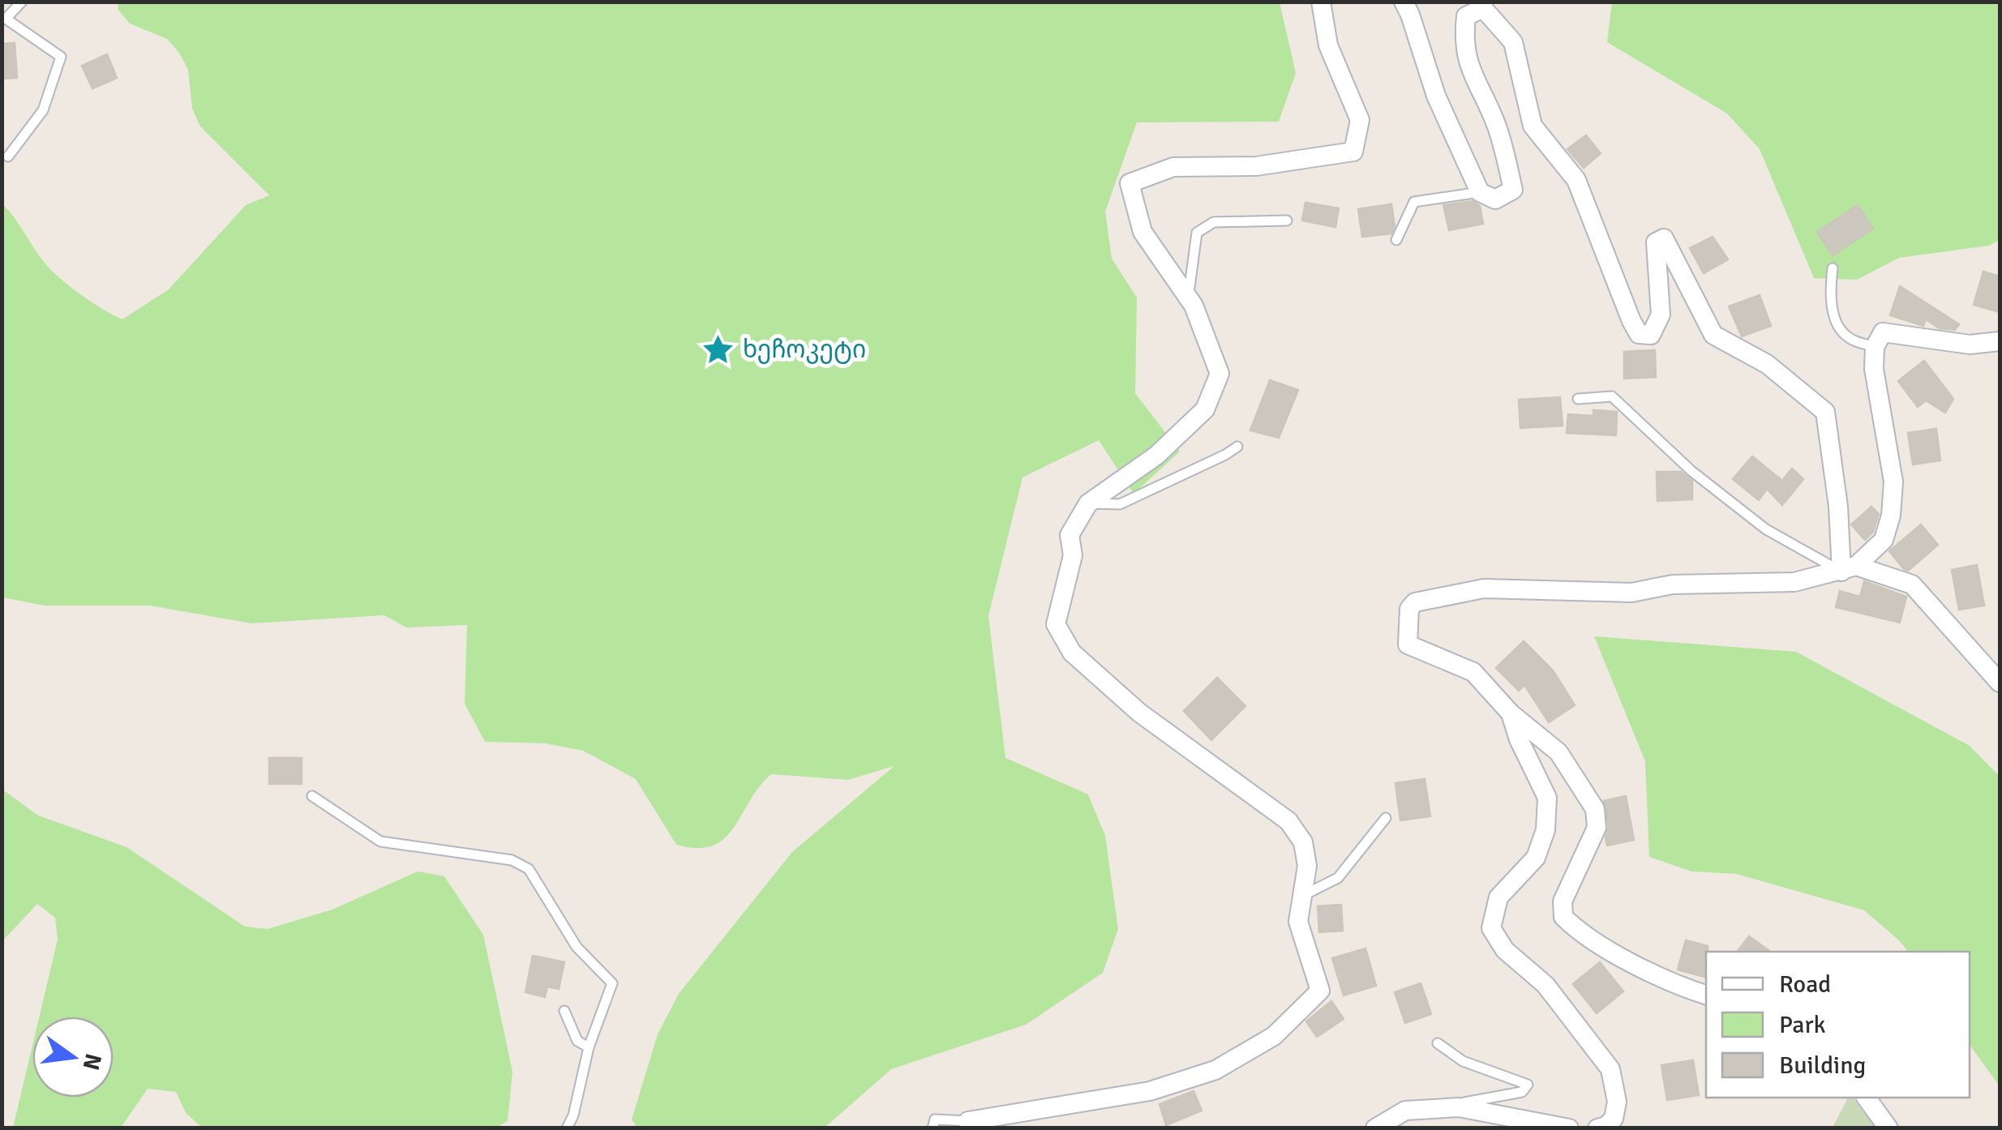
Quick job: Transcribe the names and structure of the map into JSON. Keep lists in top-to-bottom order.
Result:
{
  "places": {
    "place": ["ხეჩოკეტი"]
  },
  "legend": ["Road", "Park", "Building"],
  "north": "right"
}
